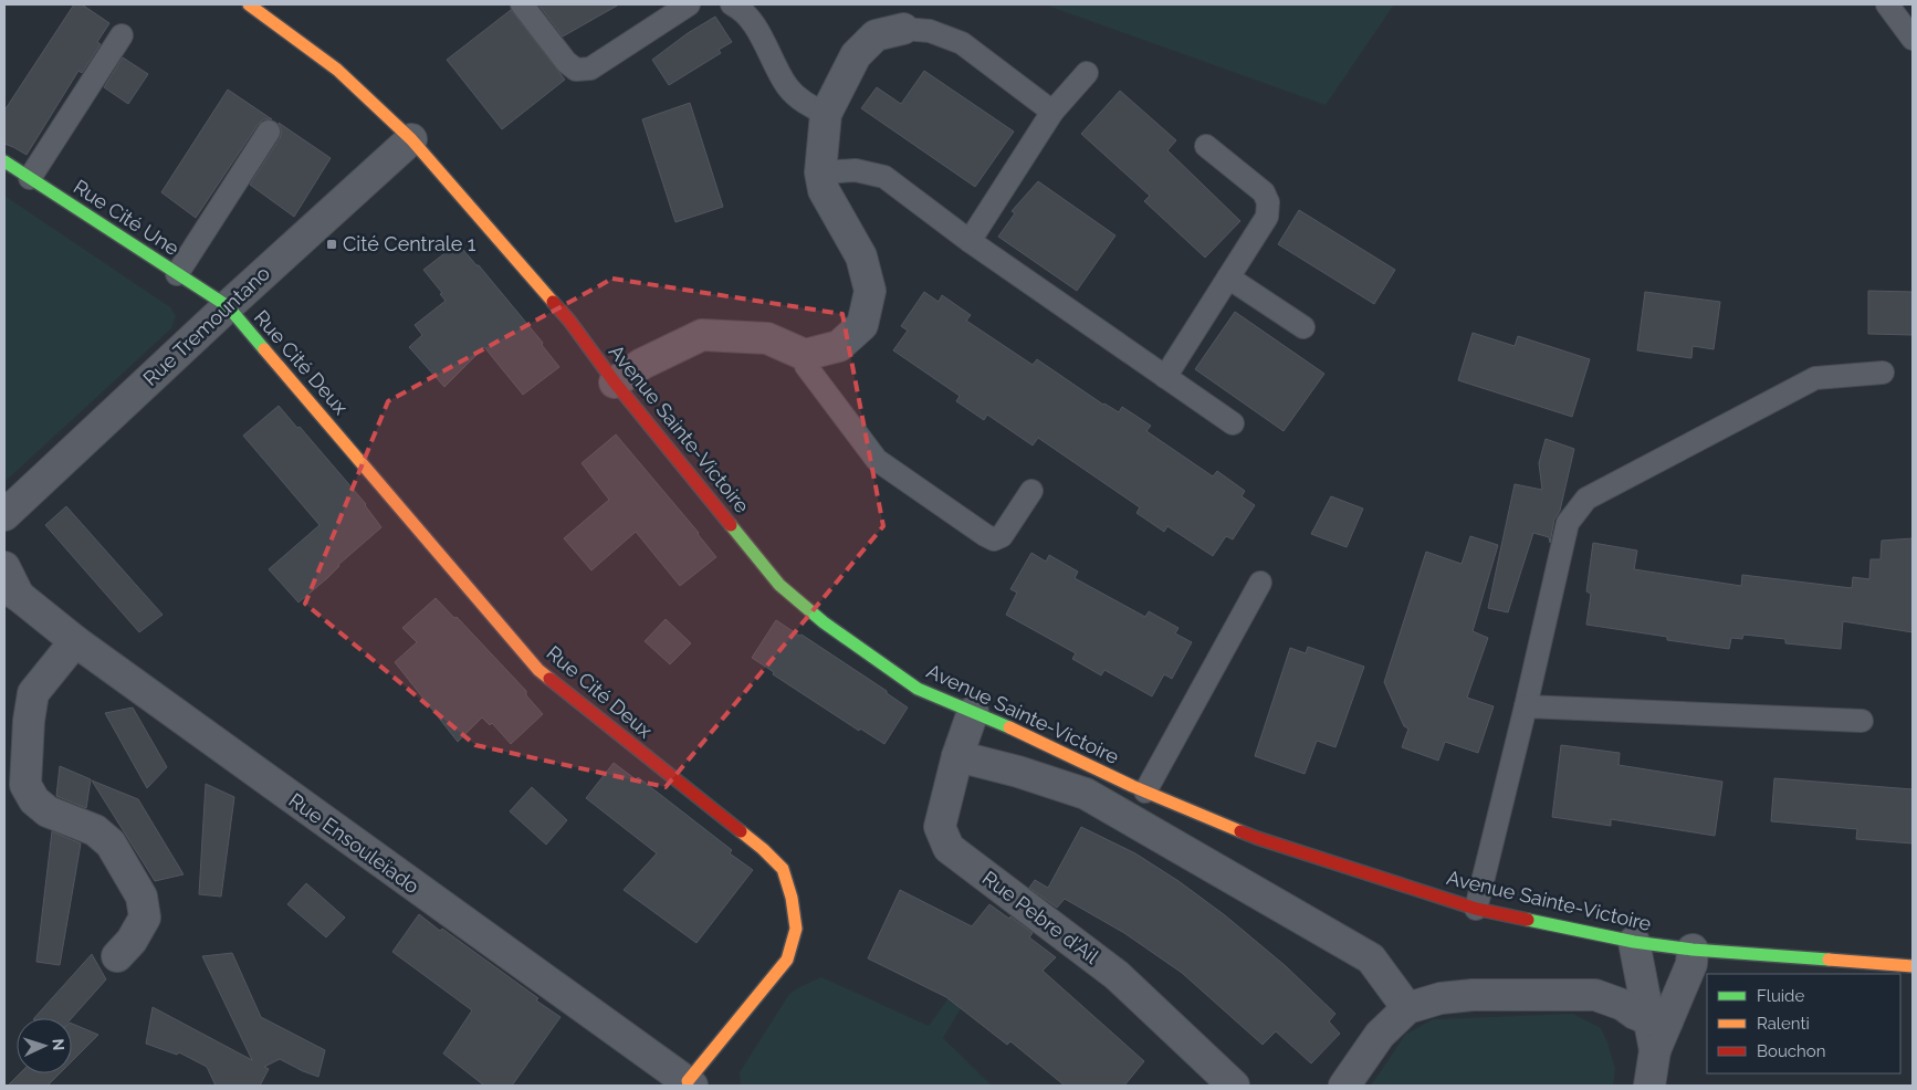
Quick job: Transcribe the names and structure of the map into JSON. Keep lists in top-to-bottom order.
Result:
{
  "streets": {
    "street": [
      "Rue Cité Une",
      "Rue Tremountano",
      "Rue Cité Deux",
      "Avenue Sainte-Victoire",
      "Rue Ensouleïado",
      "Rue Pebre d'Ail"
    ]
  },
  "crossings": [
    ["Rue Cité Une", "Rue Tremountano"],
    ["Rue Cité Une", "Rue Cité Deux"],
    ["Rue Tremountano", "Rue Cité Deux"],
    ["Rue Tremountano", "Avenue Sainte-Victoire"],
    ["Rue Cité Deux", "Rue Ensouleïado"],
    ["Avenue Sainte-Victoire", "Rue Pebre d'Ail"]
  ],
  "places": {
    "transit": ["Cité Centrale 1"]
  },
  "legend": ["Fluide", "Ralenti", "Bouchon"],
  "north": "right"
}
